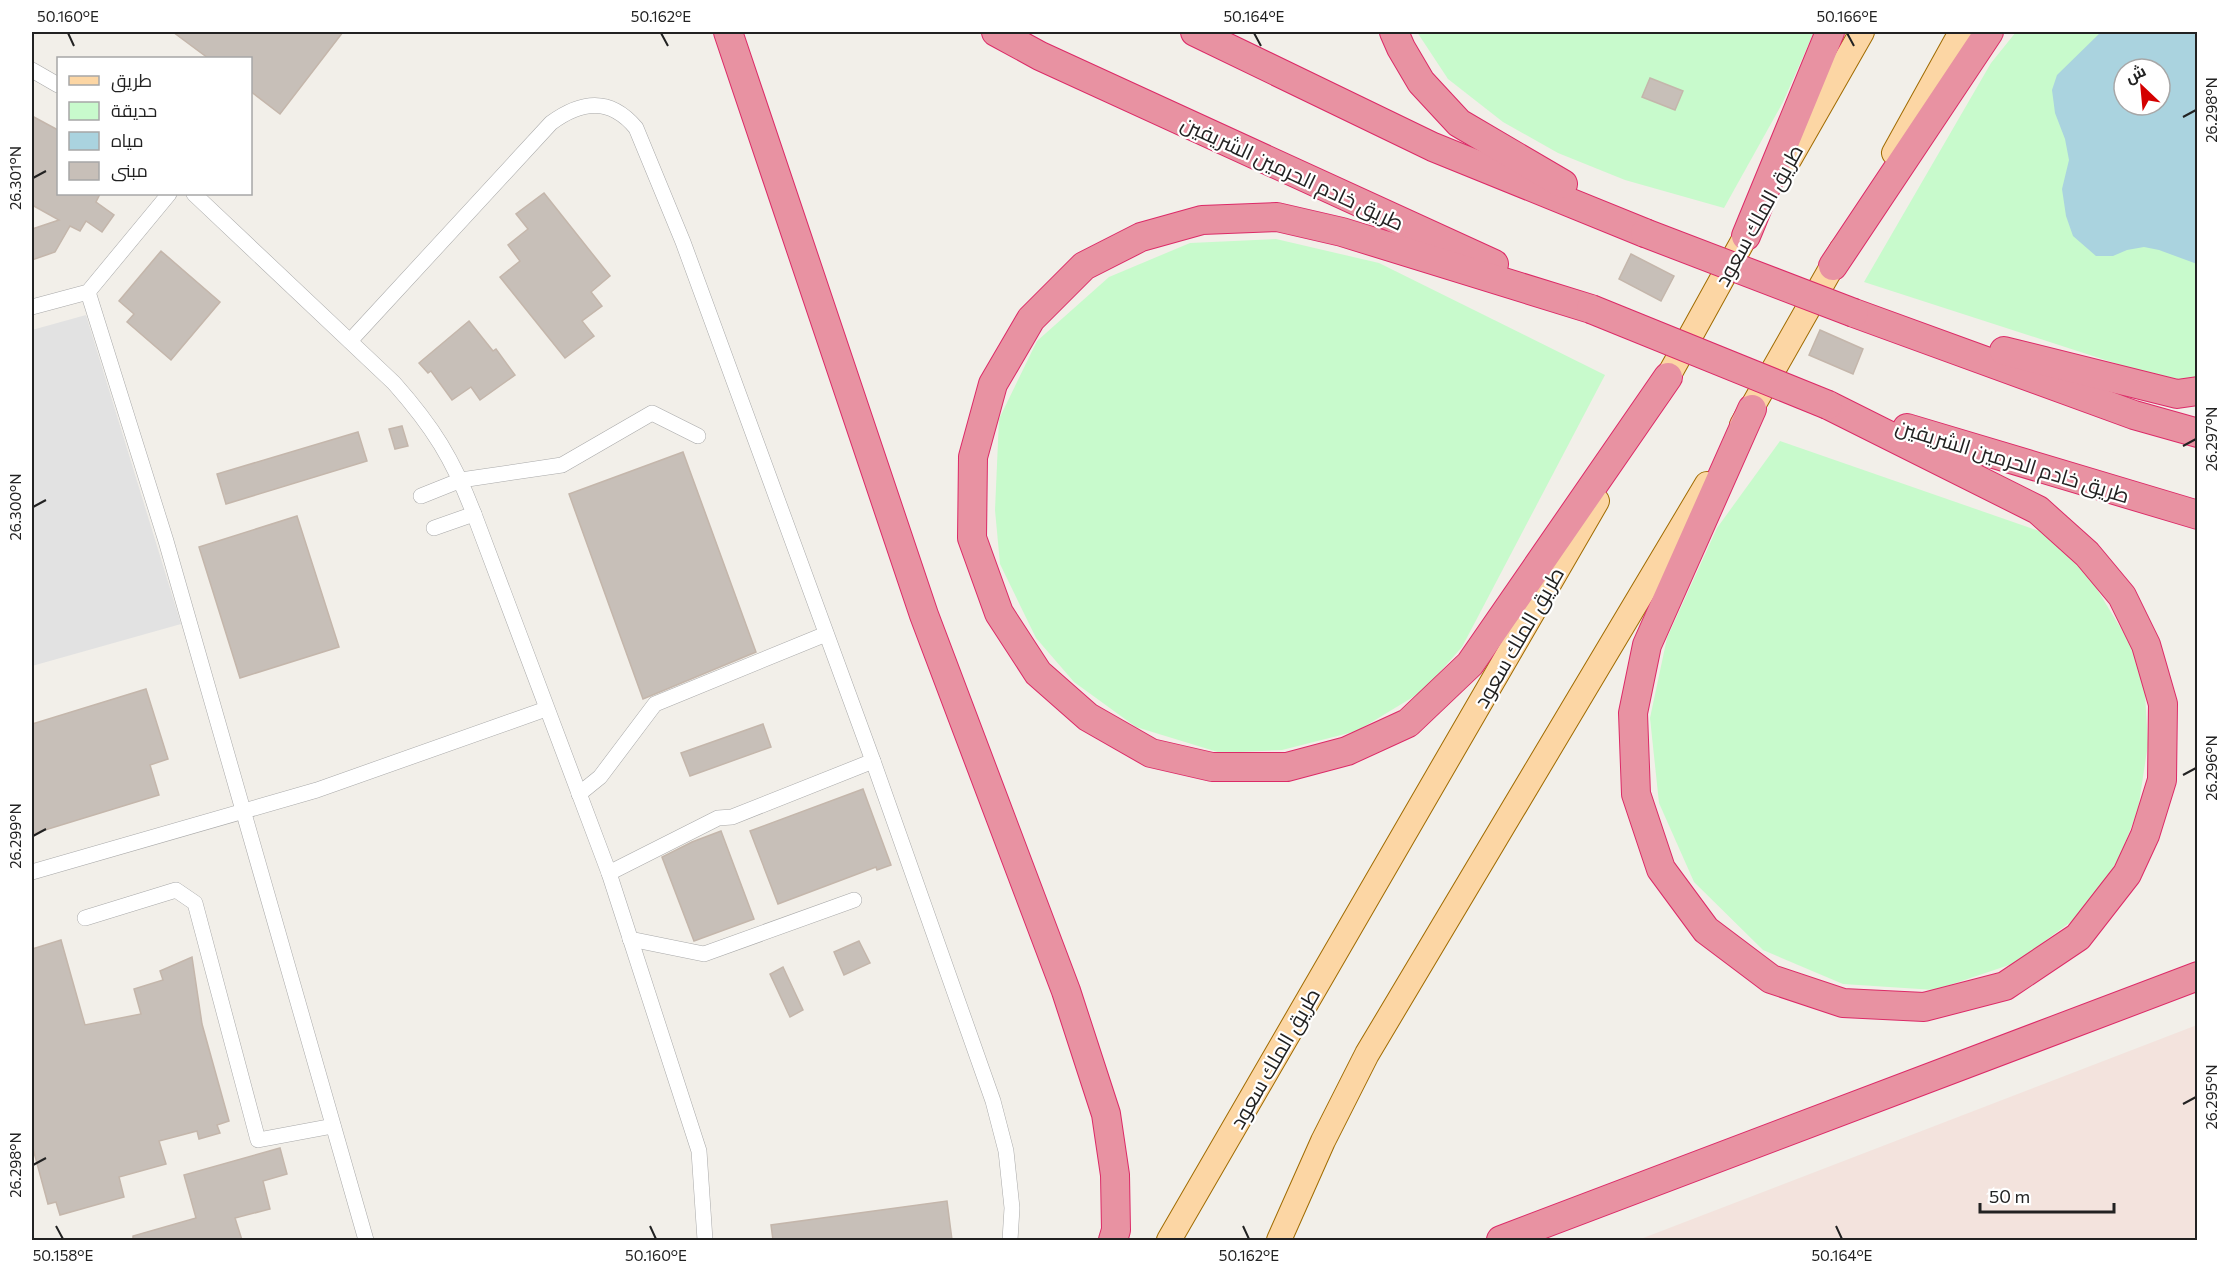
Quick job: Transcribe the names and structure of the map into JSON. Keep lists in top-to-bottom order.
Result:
{
  "streets": {
    "highway": ["طريق خادم الحرمين الشريفين"],
    "main road": ["طريق الملك سعود"]
  },
  "legend": [
    "طريق",
    "حديقة",
    "مياه",
    "مبنى"
  ],
  "scale_bar": "50 m",
  "north": "top left",
  "coordinates": [
    "50.160°E",
    "50.162°E",
    "50.164°E",
    "50.166°E",
    "26.298°N",
    "26.301°N",
    "26.297°N",
    "26.300°N",
    "26.296°N",
    "26.299°N",
    "26.295°N",
    "50.158°E"
  ]
}
